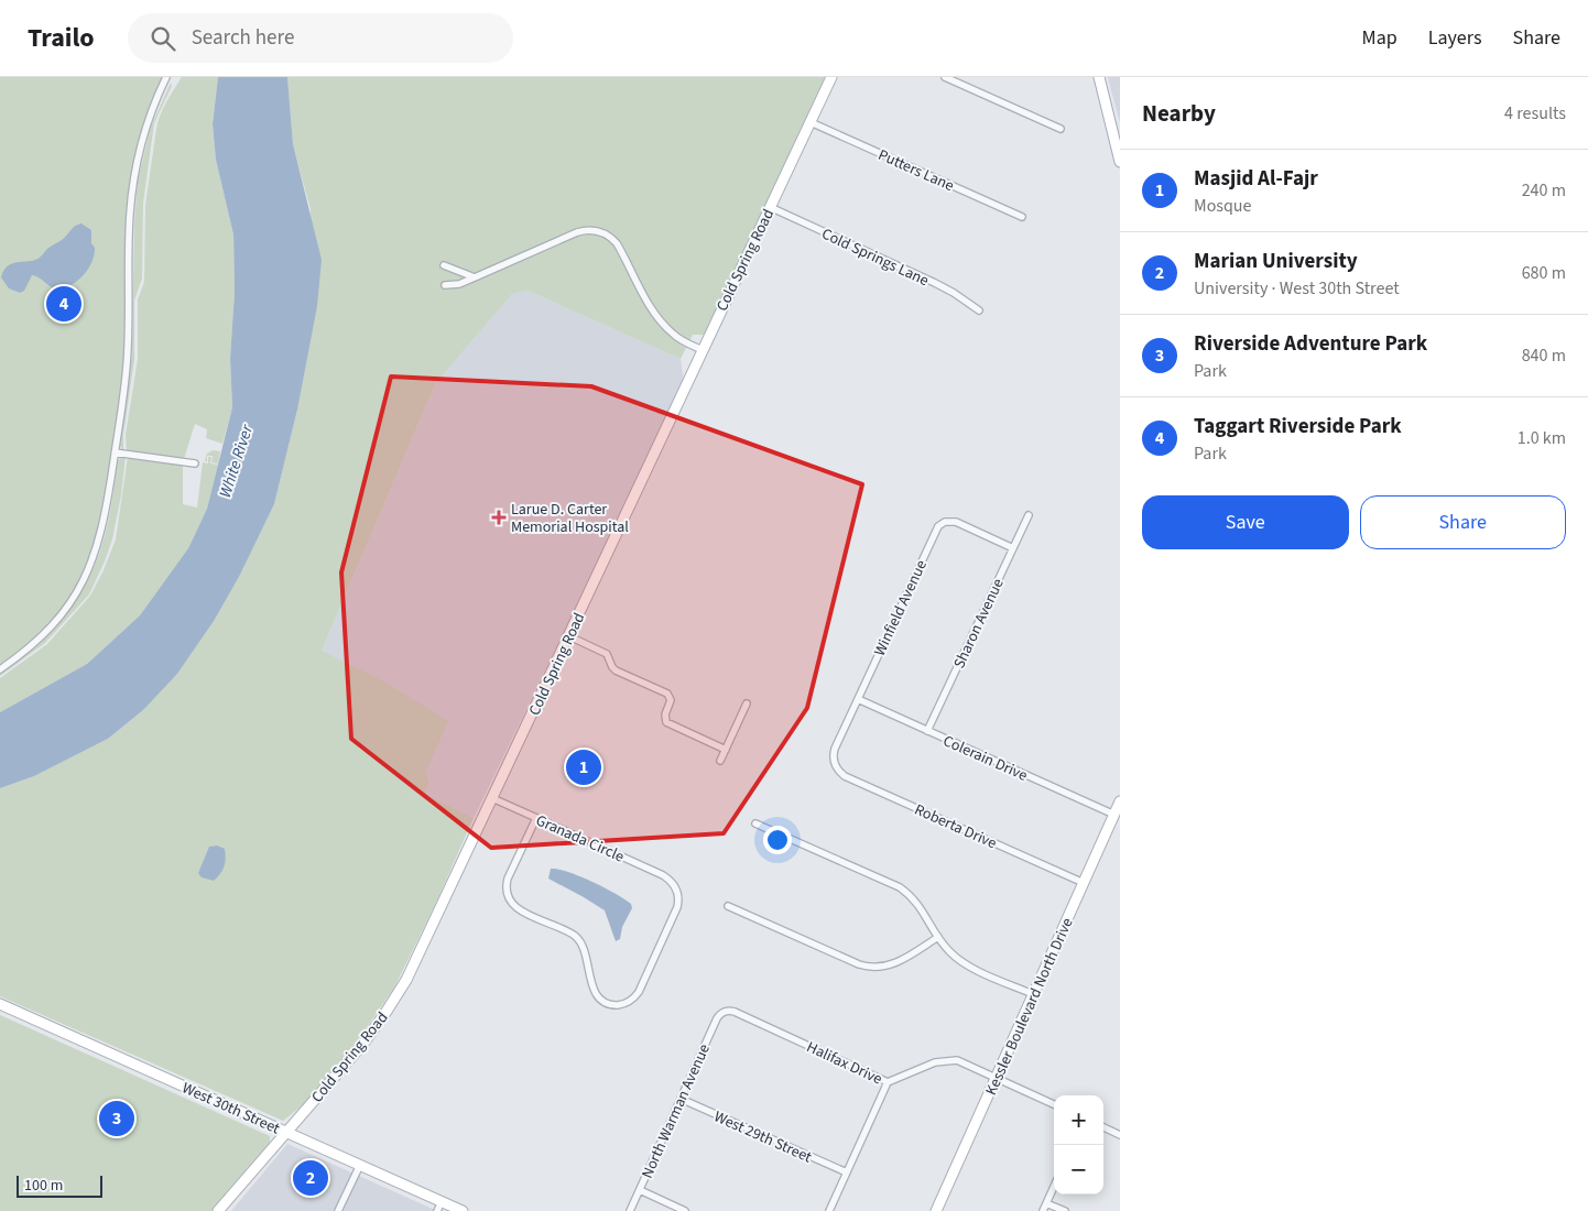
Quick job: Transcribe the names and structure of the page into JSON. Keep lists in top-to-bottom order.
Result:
{
  "streets": {
    "street": [
      "Putters Lane",
      "Cold Springs Lane",
      "Cold Spring Road",
      "Winfield Avenue",
      "Sharon Avenue",
      "Colerain Drive",
      "Roberta Drive",
      "Granada Circle",
      "Kessler Boulevard North Drive",
      "Halifax Drive",
      "West 30th Street",
      "North Warman Avenue",
      "West 29th Street"
    ]
  },
  "crossings": [
    ["Putters Lane", "Cold Spring Road"],
    ["Cold Springs Lane", "Cold Spring Road"],
    ["Cold Spring Road", "Granada Circle"],
    ["Cold Spring Road", "West 30th Street"],
    ["Winfield Avenue", "Sharon Avenue"],
    ["Winfield Avenue", "Colerain Drive"],
    ["Winfield Avenue", "Roberta Drive"],
    ["Sharon Avenue", "Colerain Drive"],
    ["Colerain Drive", "Kessler Boulevard North Drive"],
    ["Roberta Drive", "Kessler Boulevard North Drive"],
    ["Kessler Boulevard North Drive", "Halifax Drive"],
    ["Halifax Drive", "North Warman Avenue"],
    ["North Warman Avenue", "West 29th Street"]
  ],
  "water": ["White River"],
  "places": {
    "health": ["Larue D. Carter Memorial Hospital"]
  },
  "scale_bar": "100 m",
  "page": {
    "header": "Trailo",
    "search": "Search here",
    "nav": ["Map", "Layers", "Share"],
    "heading": ["Nearby", "4 results"],
    "list": [
      {
        "mark": "1",
        "name": "Masjid Al-Fajr",
        "note": "Mosque",
        "value": "240 m"
      },
      {
        "mark": "2",
        "name": "Marian University",
        "note": "University · West 30th Street",
        "value": "680 m"
      },
      {
        "mark": "3",
        "name": "Riverside Adventure Park",
        "note": "Park",
        "value": "840 m"
      },
      {
        "mark": "4",
        "name": "Taggart Riverside Park",
        "note": "Park",
        "value": "1.0 km"
      }
    ],
    "pins": [
      "4",
      "1",
      "3",
      "2"
    ],
    "buttons": ["Save", "Share"],
    "map_buttons": ["+", "−"],
    "scale": "100 m"
  }
}
